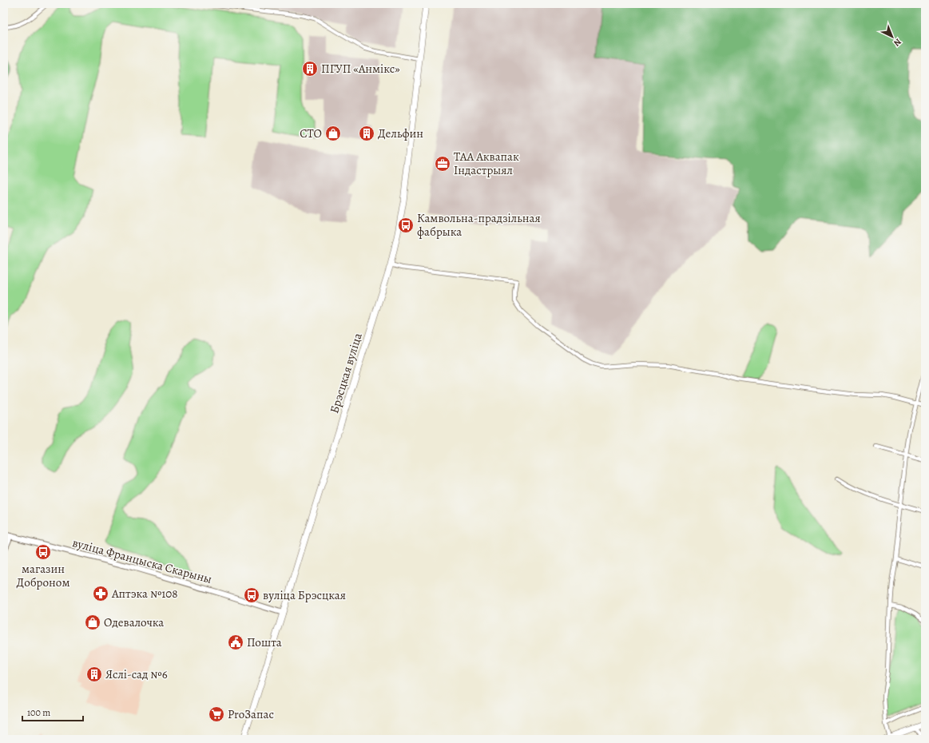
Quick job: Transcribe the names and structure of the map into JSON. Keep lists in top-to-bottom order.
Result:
{
  "streets": {
    "main road": ["Брэсцкая вуліца"],
    "street": ["вуліца Францыска Скарыны"]
  },
  "crossings": [
    ["Брэсцкая вуліца", "вуліца Францыска Скарыны"]
  ],
  "places": {
    "building": ["ПГУП «Анмікс»", "Дельфин", "Яслі-сад №6"],
    "shop": ["СТО", "Одевалочка"],
    "office": ["ТАА Аквапак Індастрыял"],
    "bus stop": ["Камвольна-прадзільная фабрыка", "магазин Доброном", "вуліца Брэсцкая"],
    "pharmacy": ["Аптэка №108"],
    "public building": ["Пошта"],
    "supermarket": ["ProЗапас"]
  },
  "scale_bar": "100 m",
  "north": "bottom right"
}
